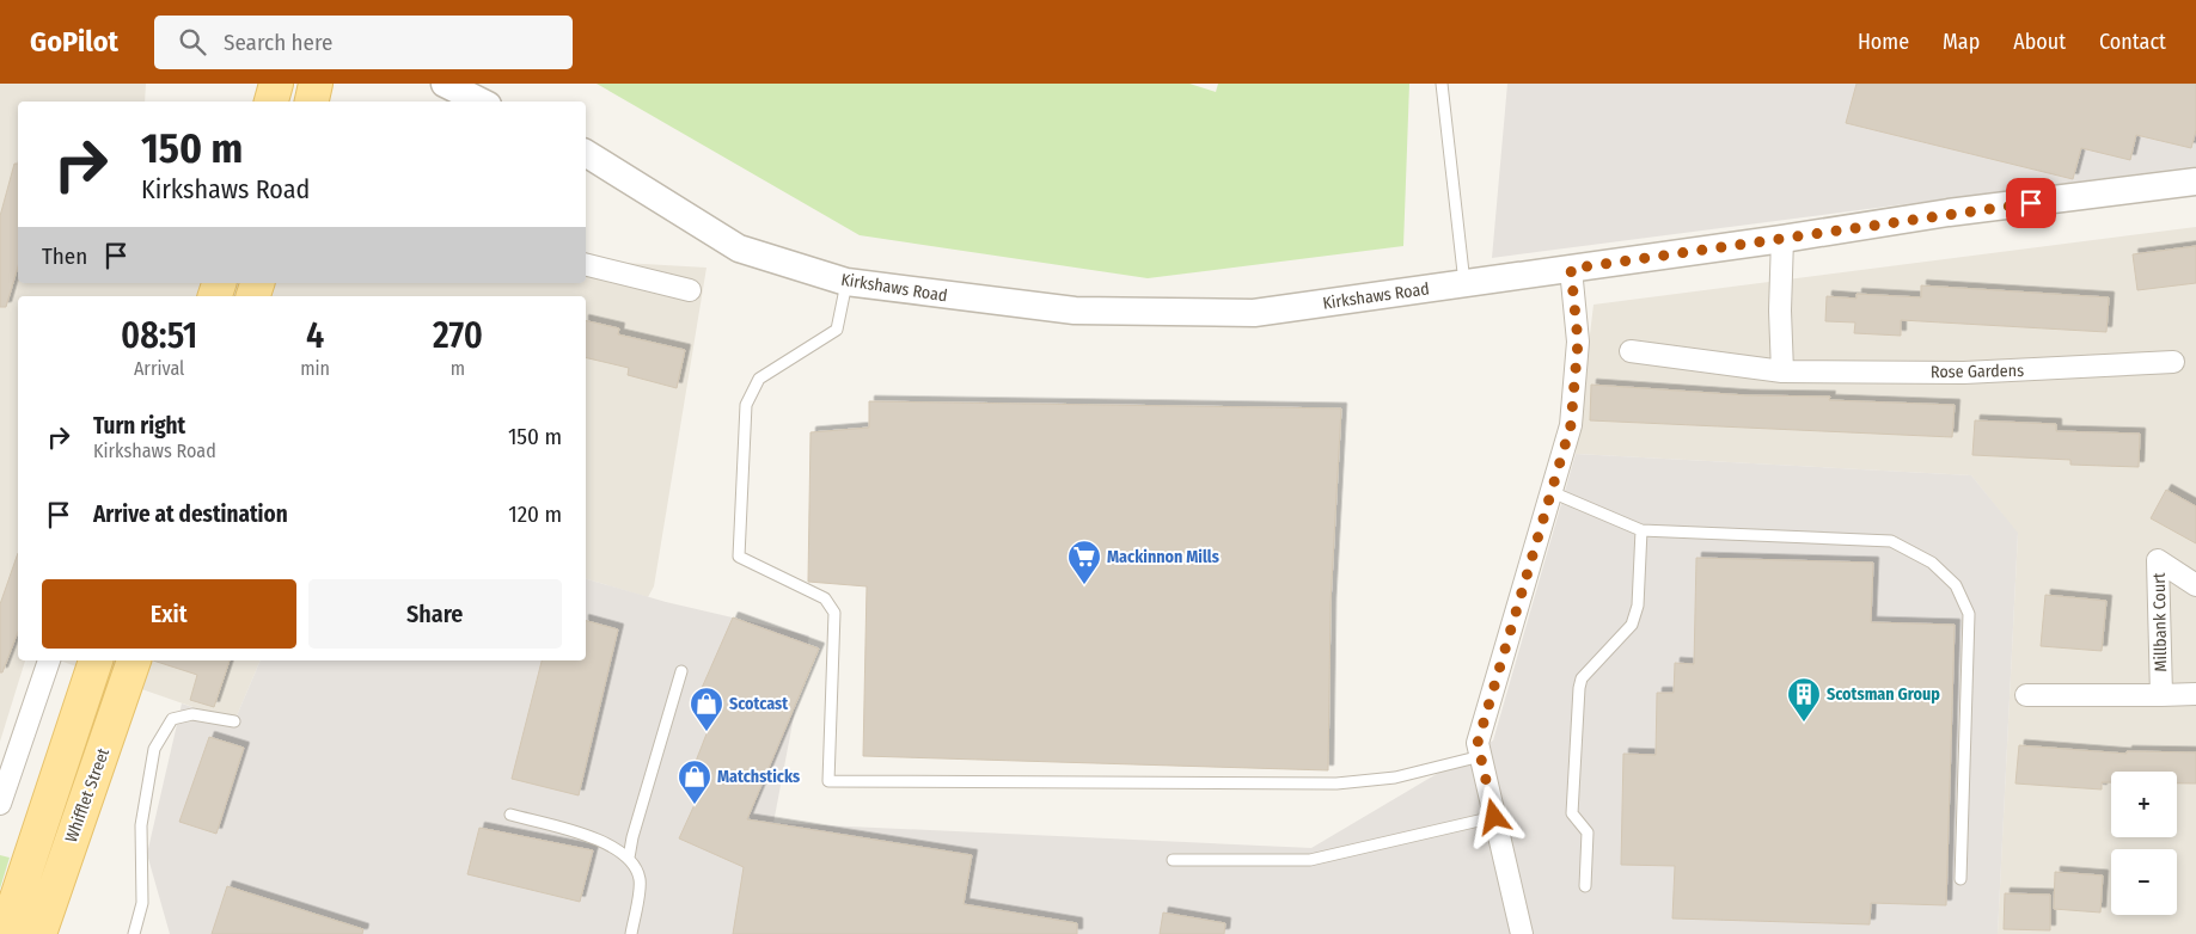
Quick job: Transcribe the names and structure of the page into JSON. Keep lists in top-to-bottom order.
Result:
{
  "streets": {
    "main road": ["Whifflet Street"],
    "street": ["Kirkshaws Road", "Rose Gardens", "Millbank Court"]
  },
  "places": {
    "supermarket": ["Mackinnon Mills"],
    "building": ["Scotsman Group"],
    "shop": ["Scotcast", "Matchsticks"]
  },
  "page": {
    "header": "GoPilot",
    "search": "Search here",
    "nav": [
      "Home",
      "Map",
      "About",
      "Contact"
    ],
    "turn": ["150 m", "Kirkshaws Road"],
    "then": "Then",
    "eta": [
      "08:51",
      "Arrival",
      "4",
      "min",
      "270",
      "m"
    ],
    "list": [
      {
        "name": "Turn right",
        "note": "Kirkshaws Road",
        "value": "150 m"
      },
      {
        "name": "Arrive at destination",
        "value": "120 m"
      }
    ],
    "buttons": ["Exit", "Share"],
    "map_buttons": ["+", "−"]
  }
}
